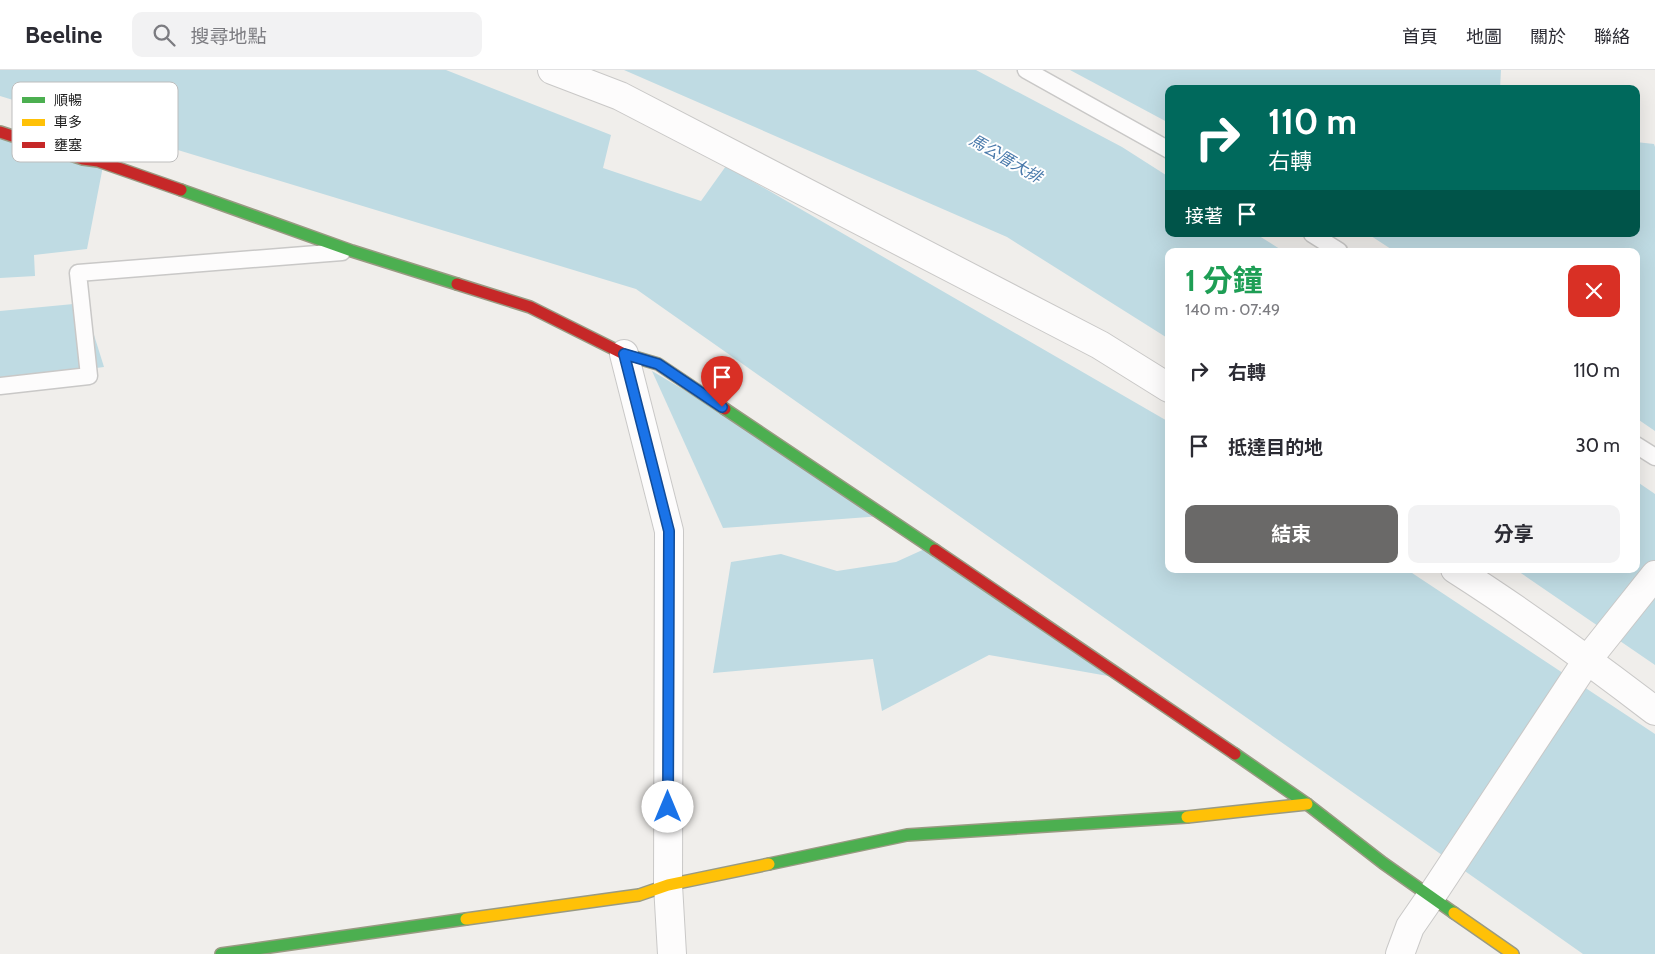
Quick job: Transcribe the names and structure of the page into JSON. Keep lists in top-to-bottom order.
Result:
{
  "water": ["馬公厝大排"],
  "legend": ["順暢", "車多", "壅塞"],
  "page": {
    "header": "Beeline",
    "search": "搜尋地點",
    "nav": [
      "首頁",
      "地圖",
      "關於",
      "聯絡"
    ],
    "turn": ["110 m", "右轉"],
    "then": "接著",
    "heading": ["1 分鐘", "140 m · 07:49"],
    "list": [
      {
        "name": "右轉",
        "value": "110 m"
      },
      {
        "name": "抵達目的地",
        "value": "30 m"
      }
    ],
    "buttons": ["結束", "分享"]
  }
}
